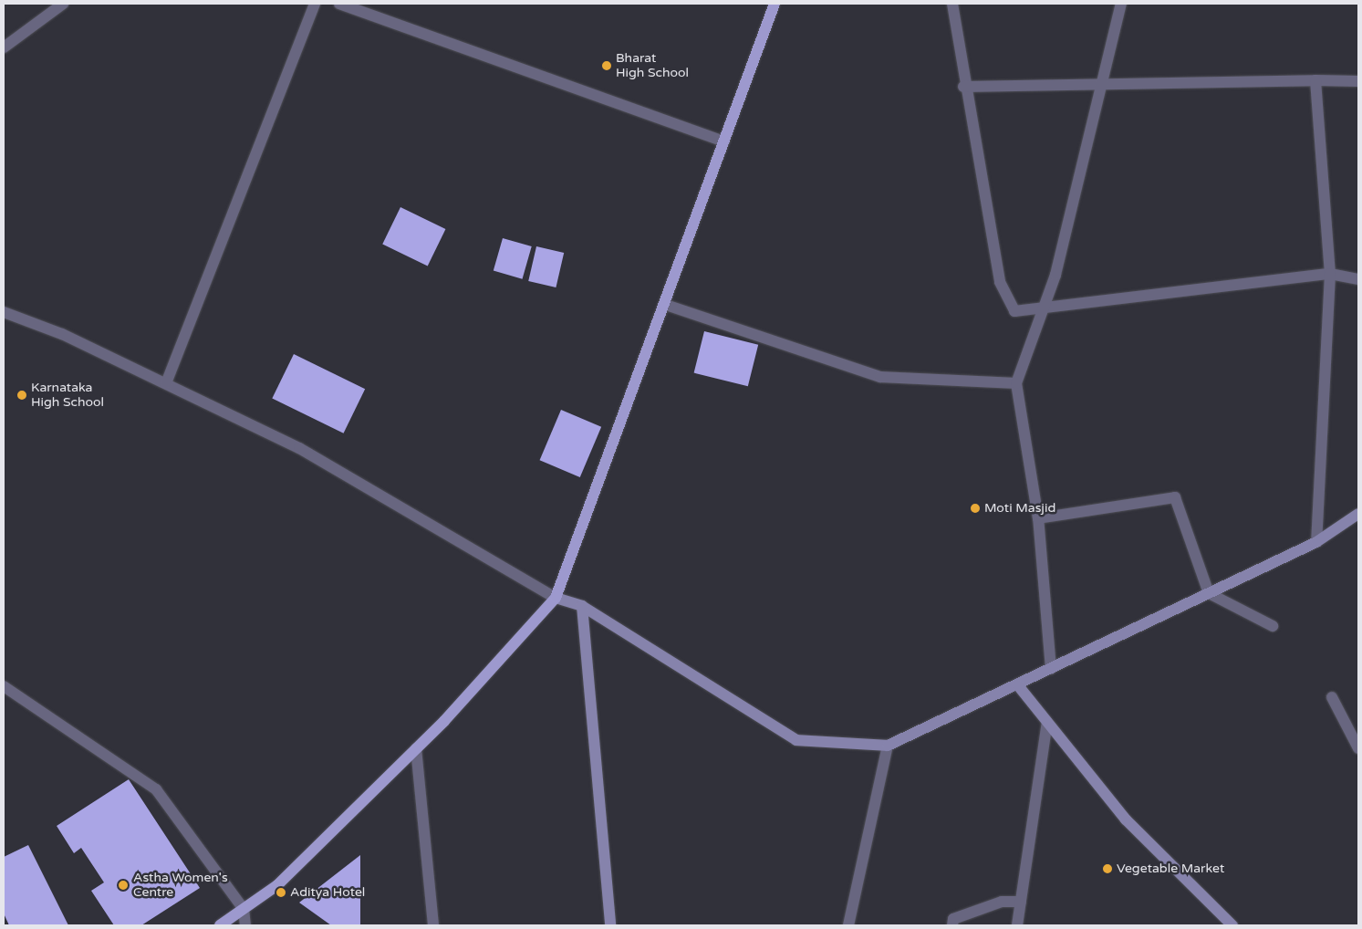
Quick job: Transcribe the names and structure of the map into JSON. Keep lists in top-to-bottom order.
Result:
{
  "places": [
    "Bharat High School",
    "Karnataka High School",
    "Moti Masjid",
    "Vegetable Market",
    "Astha Women's Centre",
    "Aditya Hotel"
  ]
}
